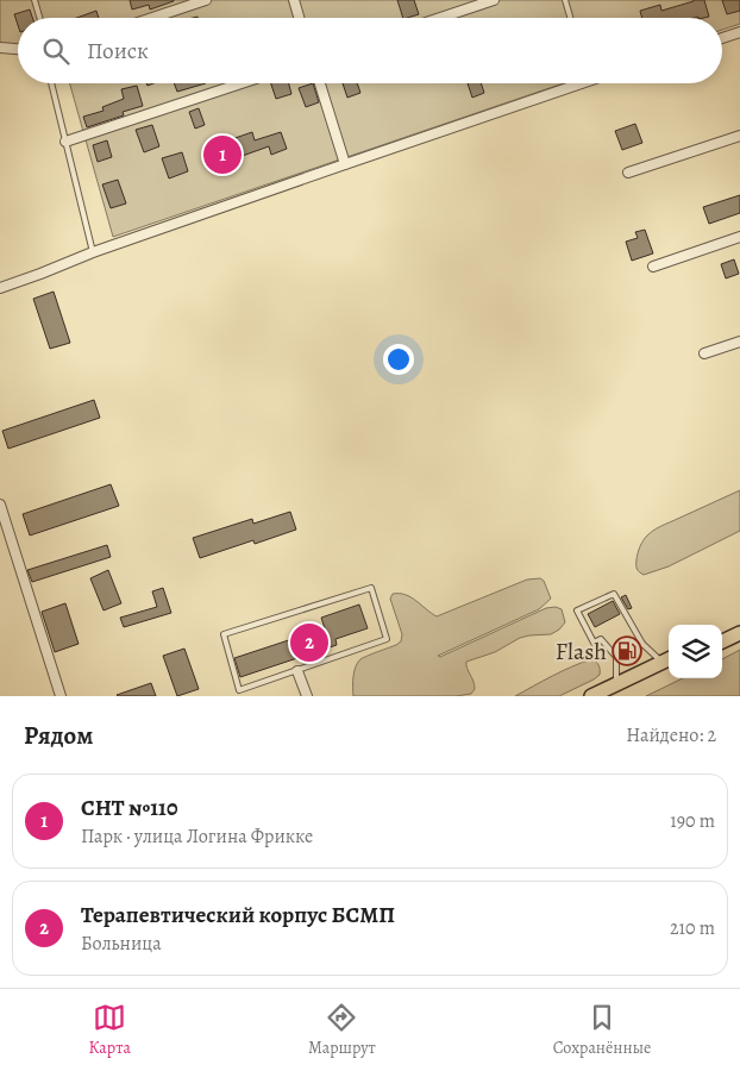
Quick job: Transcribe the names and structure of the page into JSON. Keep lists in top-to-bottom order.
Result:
{
  "places": {
    "fuel station": ["Flash"]
  },
  "page": {
    "search": "Поиск",
    "pins": ["1", "2"],
    "heading": ["Рядом", "Найдено: 2"],
    "list": [
      {
        "mark": "1",
        "name": "СНТ №110",
        "note": "Парк · улица Логина Фрикке",
        "value": "190 m"
      },
      {
        "mark": "2",
        "name": "Терапевтический корпус БСМП",
        "note": "Больница",
        "value": "210 m"
      }
    ],
    "nav": ["Карта", "Маршрут", "Сохранённые"]
  }
}
